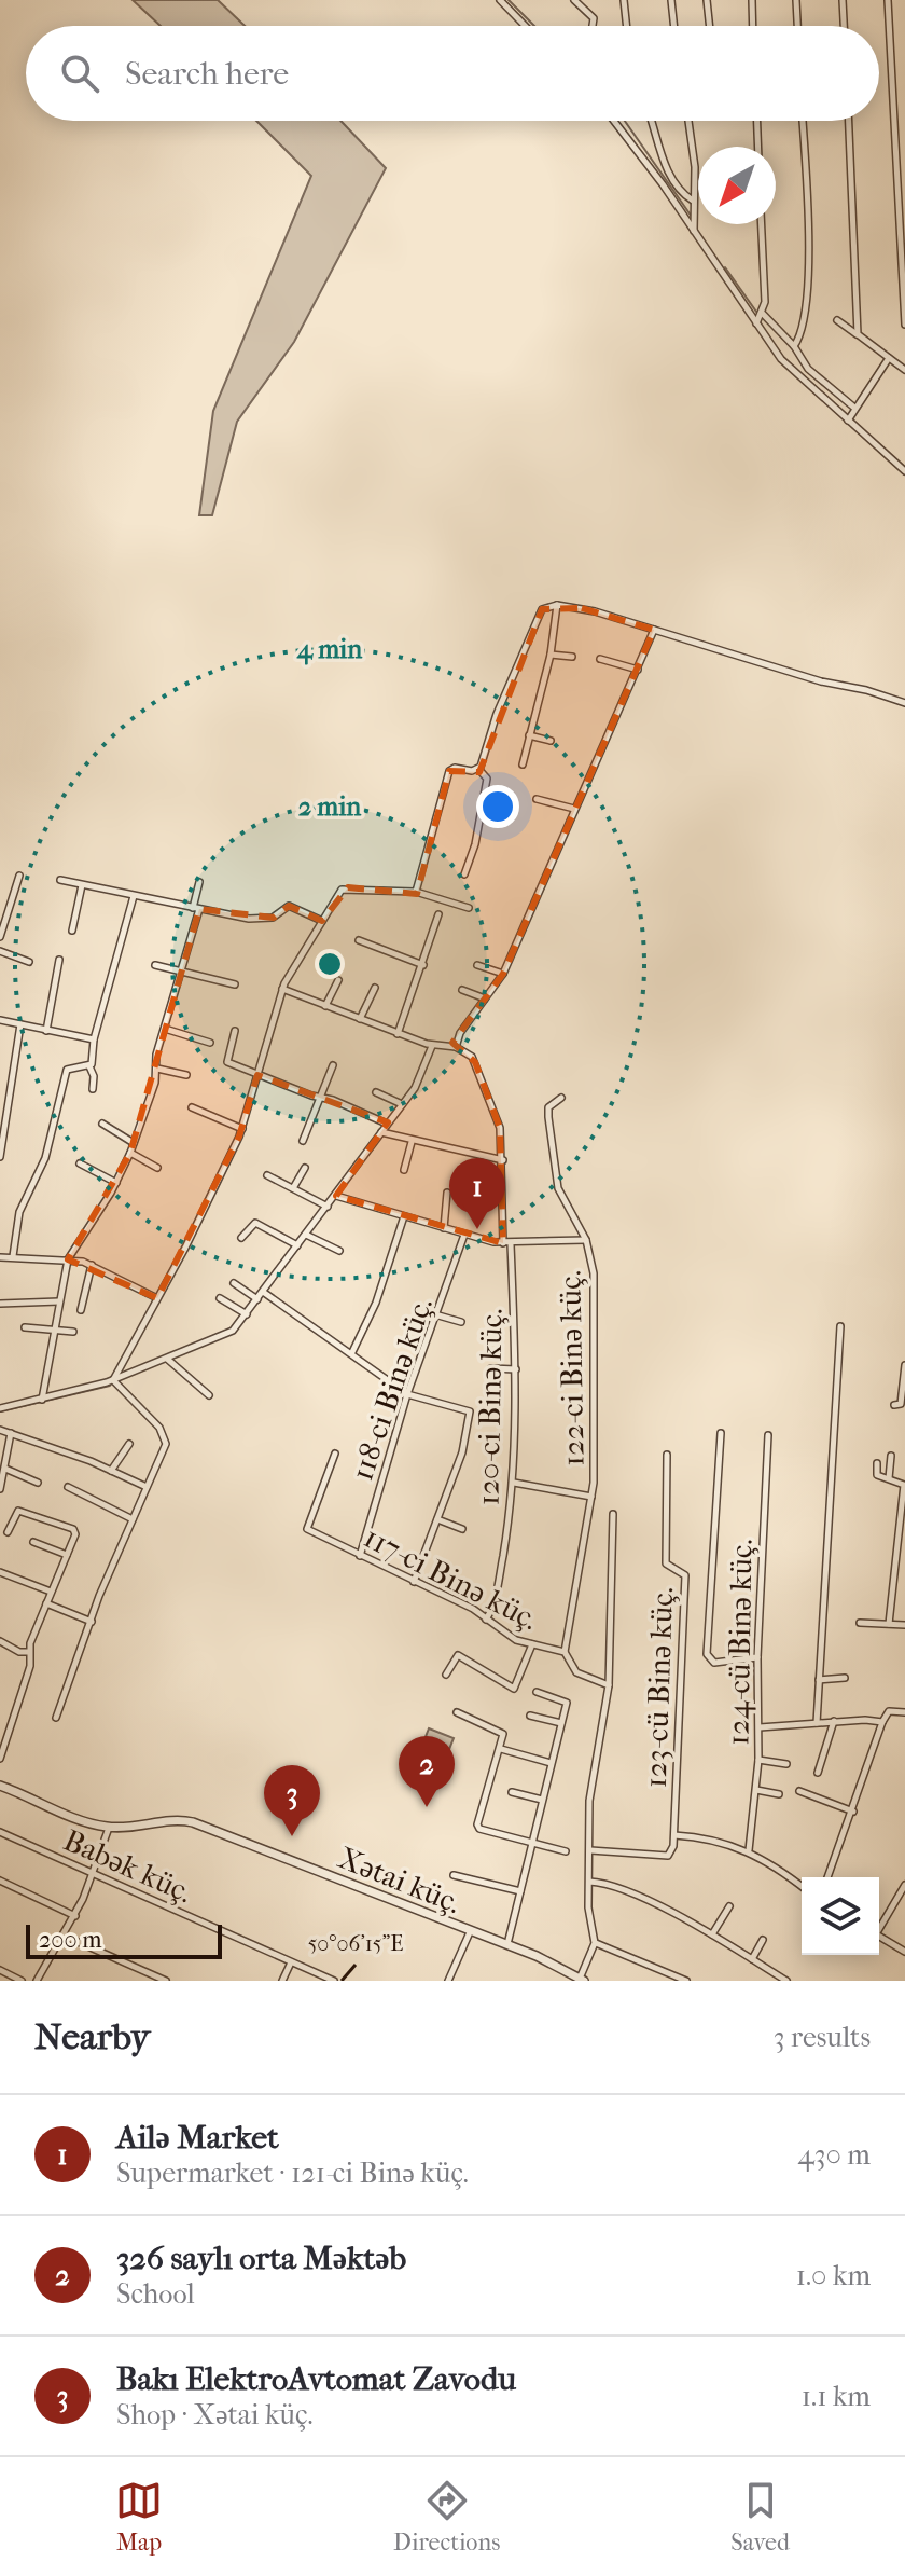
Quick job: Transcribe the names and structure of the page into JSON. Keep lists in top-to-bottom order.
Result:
{
  "streets": {
    "street": [
      "122-ci Binə küç.",
      "118-ci Binə küç.",
      "120-ci Binə küç.",
      "117-ci Binə küç.",
      "124-cü Binə küç.",
      "123-cü Binə küç.",
      "Babək küç.",
      "Xətai küç."
    ]
  },
  "crossings": [
    ["122-ci Binə küç.", "117-ci Binə küç."],
    ["118-ci Binə küç.", "117-ci Binə küç."],
    ["120-ci Binə küç.", "117-ci Binə küç."]
  ],
  "scale_bar": "200 m",
  "north": "bottom left",
  "page": {
    "search": "Search here",
    "pins": ["1", "2", "3"],
    "scale": "200 m",
    "heading": ["Nearby", "3 results"],
    "list": [
      {
        "mark": "1",
        "name": "Ailә Market",
        "note": "Supermarket · 121-ci Binə küç.",
        "value": "430 m"
      },
      {
        "mark": "2",
        "name": "326 saylı orta Məktəb",
        "note": "School",
        "value": "1.0 km"
      },
      {
        "mark": "3",
        "name": "Bakı ElektroAvtomat Zavodu",
        "note": "Shop · Xətai küç.",
        "value": "1.1 km"
      }
    ],
    "nav": ["Map", "Directions", "Saved"]
  },
  "coordinates": ["50°06'15\"E"],
  "rings": ["4 min", "2 min"]
}
